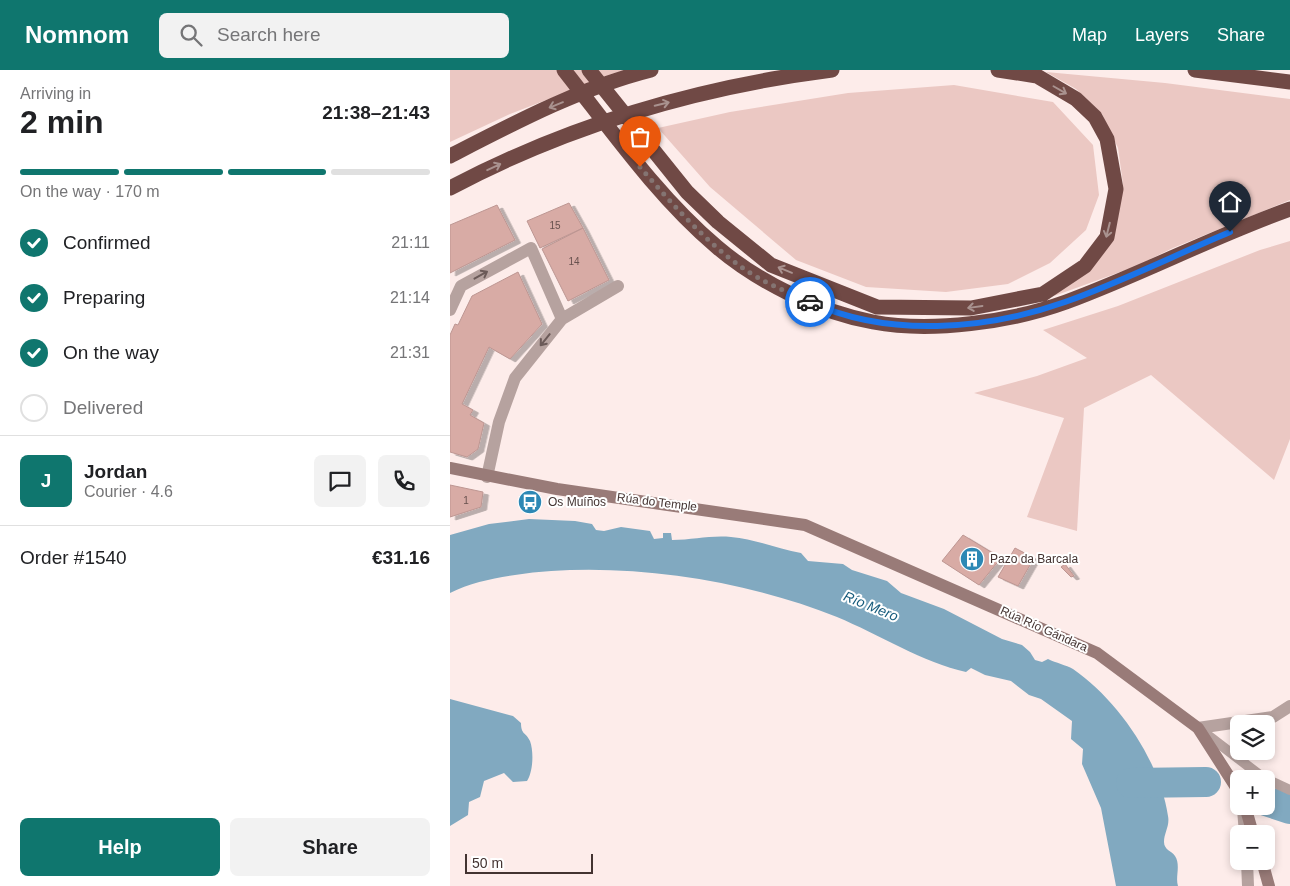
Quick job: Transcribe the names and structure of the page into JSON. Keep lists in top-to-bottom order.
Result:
{
  "streets": {
    "main road": ["Rúa do Temple", "Rúa Río Gándara"]
  },
  "crossings": [
    ["Rúa do Temple", "Rúa Río Gándara"]
  ],
  "water": ["Río Mero"],
  "places": {
    "bus stop": ["Os Muíños"],
    "building": ["Pazo da Barcala"]
  },
  "house_numbers": ["15", "14", "1"],
  "scale_bar": "50 m",
  "page": {
    "header": "Nomnom",
    "search": "Search here",
    "nav": ["Map", "Layers", "Share"],
    "heading": ["2 min", "Arriving in", "21:38–21:43"],
    "panel": [
      "Jordan",
      "Courier · 4.6",
      "Order #1540",
      "€31.16"
    ],
    "bar": "On the way · 170 m",
    "list": [
      ["Confirmed", "21:11"],
      ["Preparing", "21:14"],
      ["On the way", "21:31"],
      "Delivered"
    ],
    "round": "J",
    "map_buttons": ["+", "−"],
    "buttons": ["Help", "Share"],
    "scale": "50 m"
  }
}
